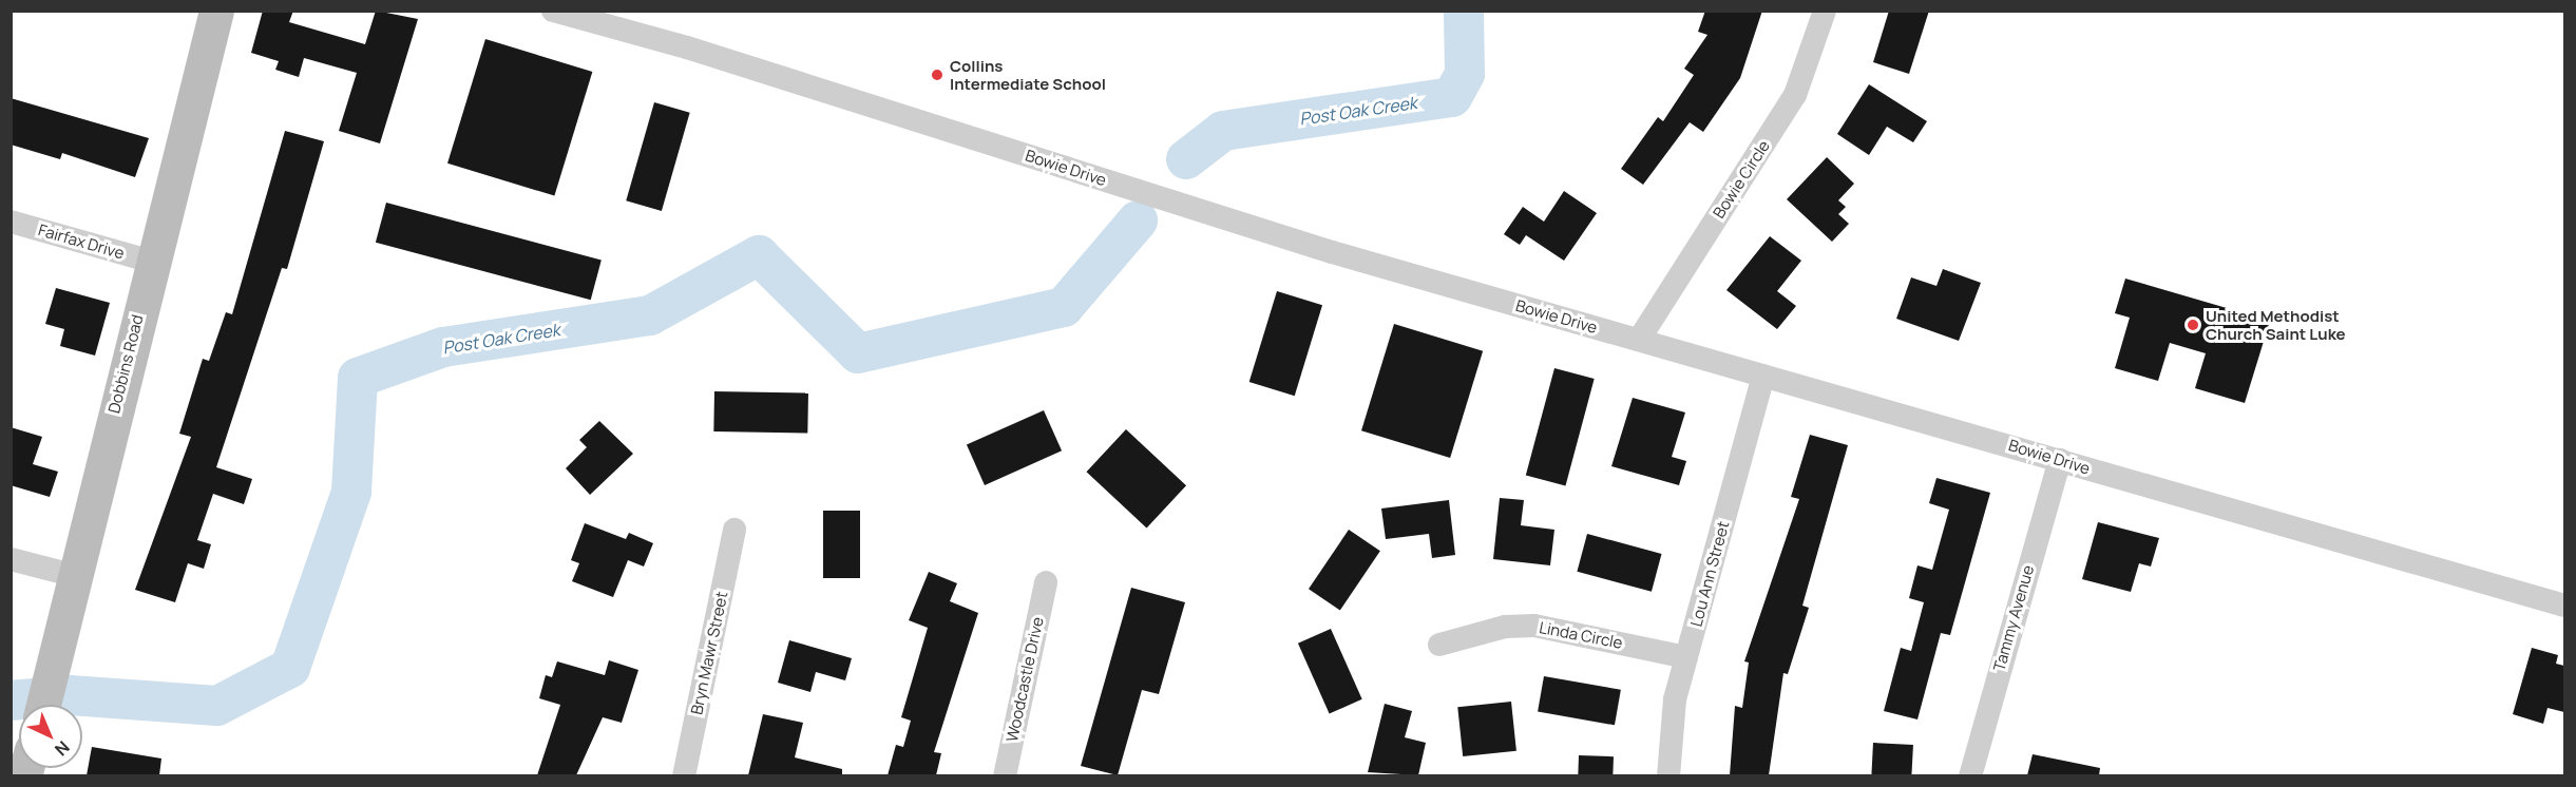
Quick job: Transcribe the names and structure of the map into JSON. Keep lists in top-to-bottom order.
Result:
{
  "streets": {
    "street": [
      "Bowie Drive",
      "Bowie Circle",
      "Fairfax Drive",
      "Dobbins Road",
      "Lou Ann Street",
      "Tammy Avenue",
      "Linda Circle",
      "Bryn Mawr Street",
      "Woodcastle Drive"
    ]
  },
  "crossings": [
    ["Bowie Drive", "Bowie Circle"],
    ["Bowie Drive", "Lou Ann Street"],
    ["Bowie Drive", "Tammy Avenue"],
    ["Fairfax Drive", "Dobbins Road"],
    ["Lou Ann Street", "Linda Circle"]
  ],
  "water": ["Post Oak Creek"],
  "places": ["Collins Intermediate School", "United Methodist Church Saint Luke"],
  "north": "bottom right"
}
